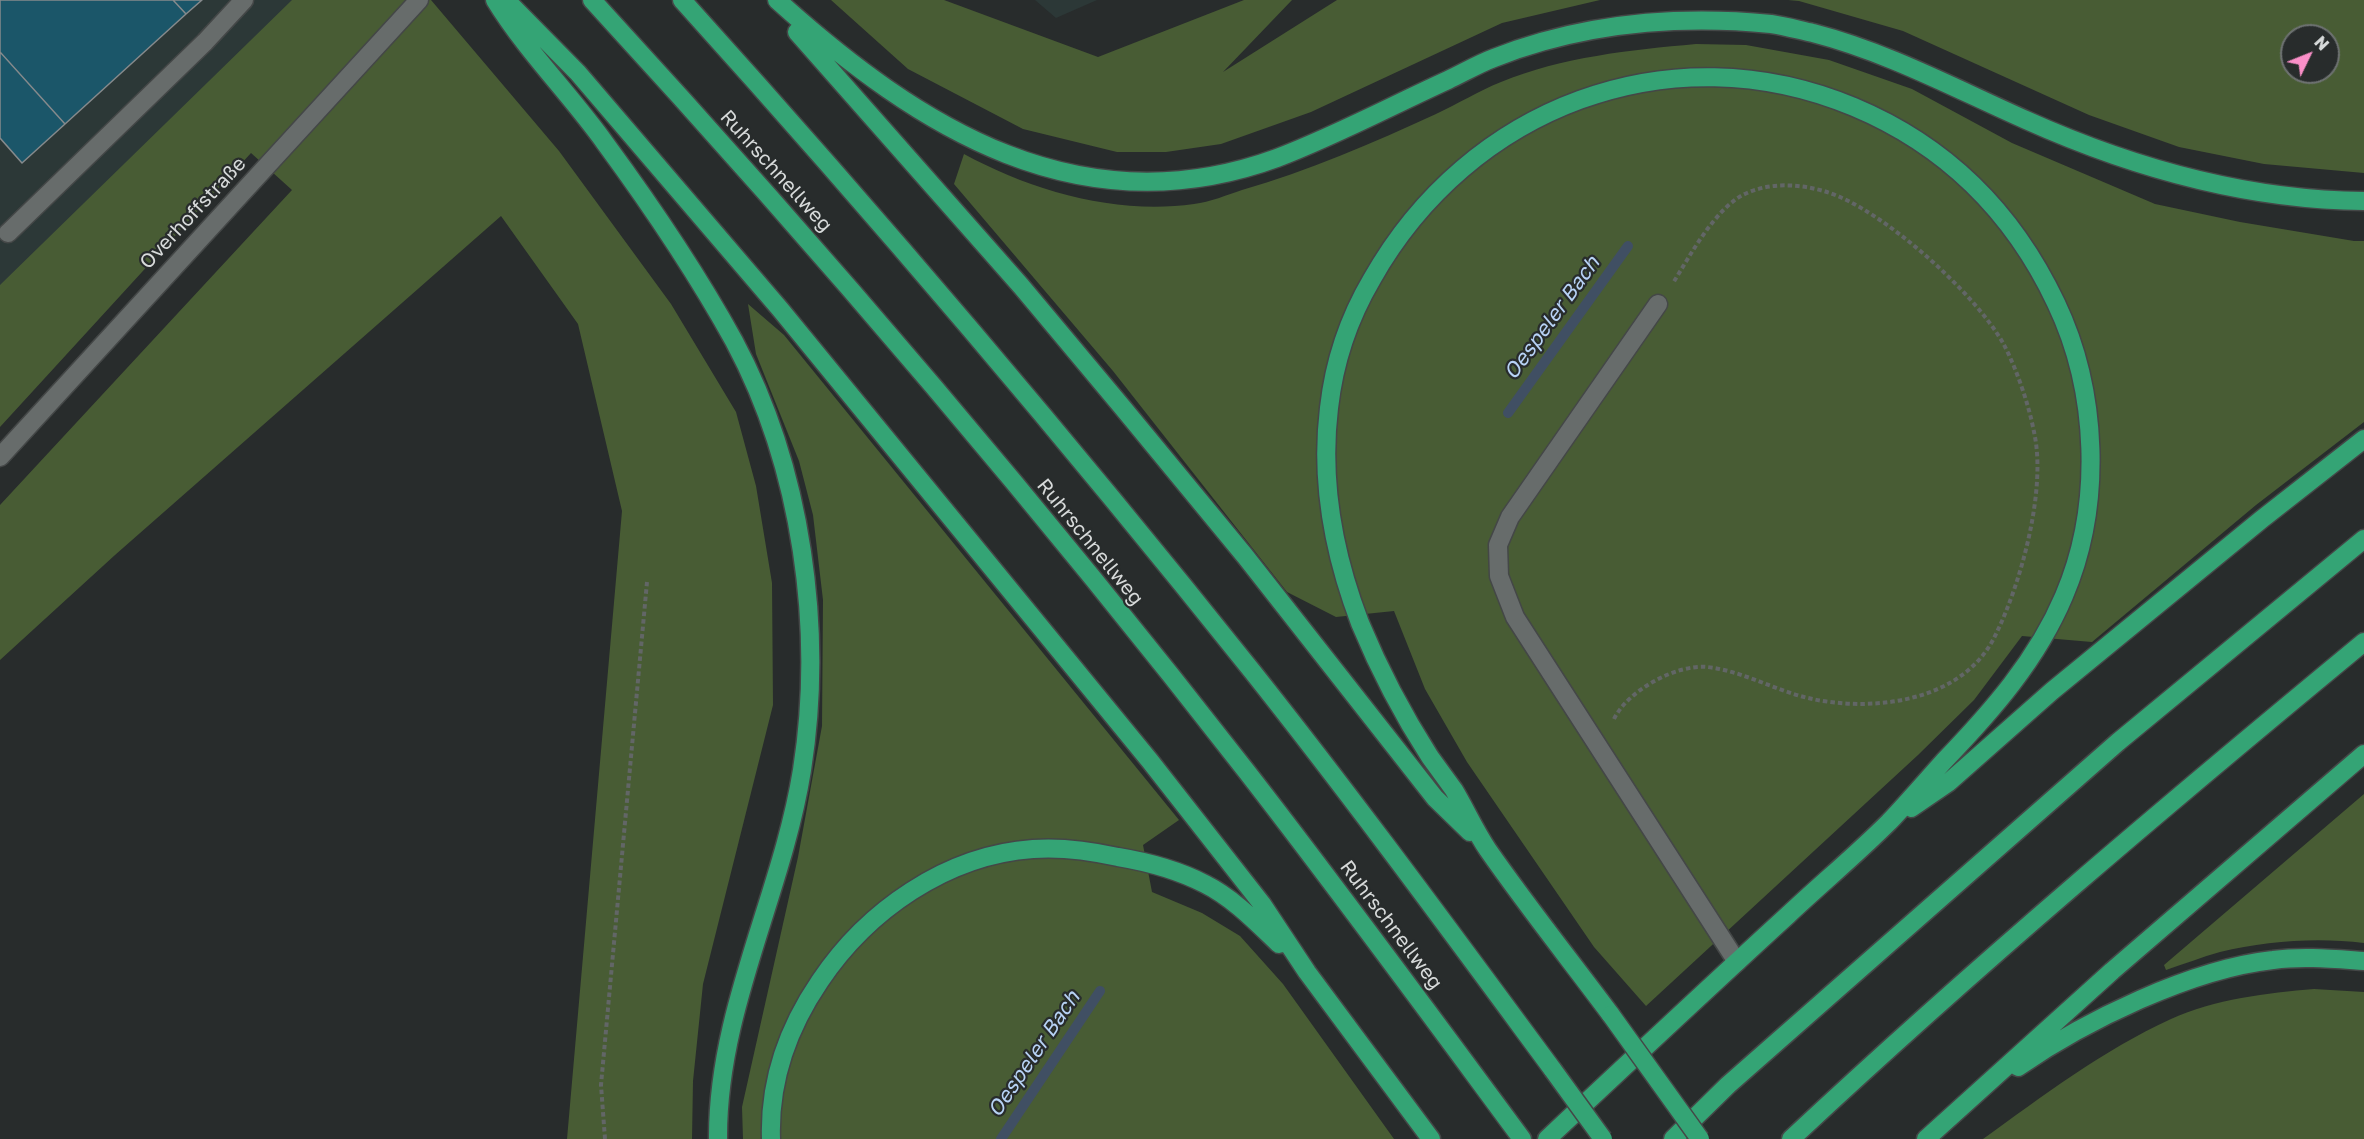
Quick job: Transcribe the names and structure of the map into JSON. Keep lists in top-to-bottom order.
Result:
{
  "streets": {
    "highway": ["Ruhrschnellweg"],
    "street": ["Overhoffstraße"]
  },
  "water": ["Oespeler Bach"],
  "north": "top right"
}
